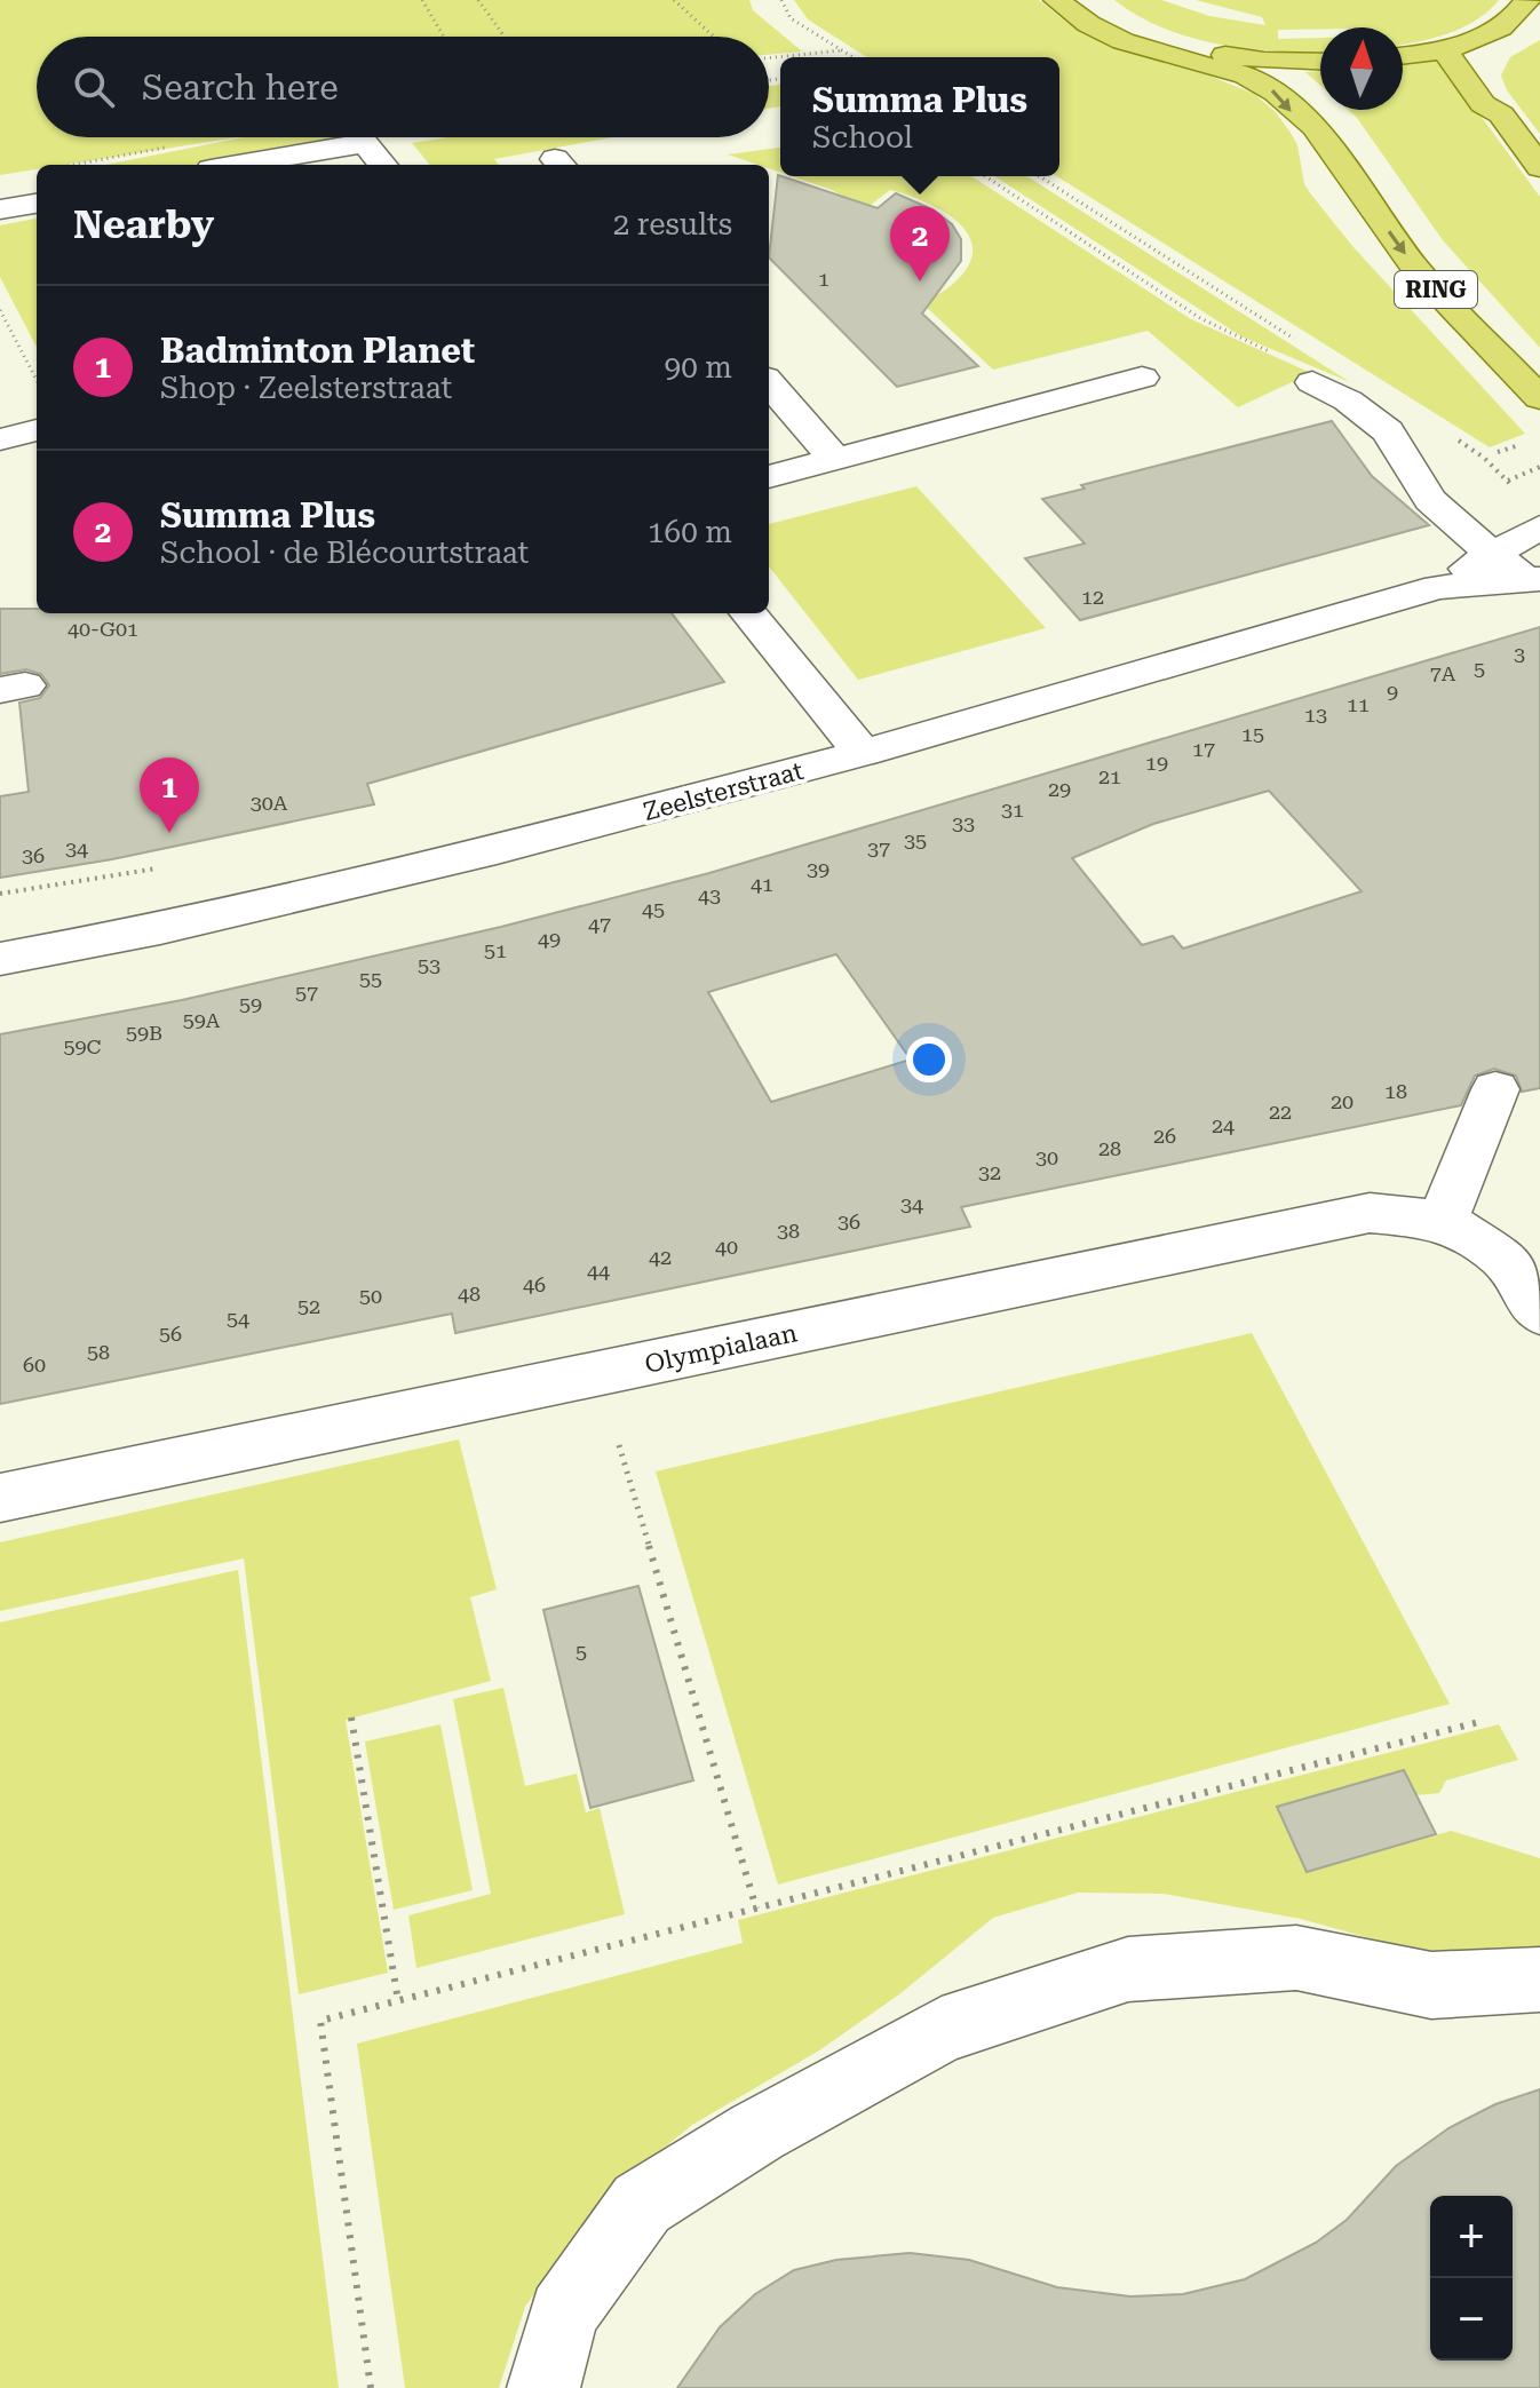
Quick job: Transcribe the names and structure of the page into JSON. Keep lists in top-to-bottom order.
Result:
{
  "streets": {
    "main road": ["RING"],
    "street": ["Zeelsterstraat", "Olympialaan"]
  },
  "house_numbers": [
    "1",
    "12",
    "40-G01",
    "3",
    "5",
    "7A",
    "9",
    "11",
    "13",
    "15",
    "17",
    "19",
    "21",
    "29",
    "30A",
    "31",
    "33",
    "35",
    "34",
    "37",
    "36",
    "39",
    "41",
    "43",
    "45",
    "47",
    "49",
    "51",
    "53",
    "55",
    "57",
    "59",
    "59A",
    "59B",
    "59C",
    "18",
    "20",
    "22",
    "24",
    "26",
    "28",
    "30",
    "32",
    "34",
    "36",
    "38",
    "40",
    "42",
    "44",
    "46",
    "48",
    "50",
    "52",
    "54",
    "56",
    "58",
    "60",
    "5"
  ],
  "north": "top",
  "page": {
    "search": "Search here",
    "popup": ["Summa Plus", "School"],
    "heading": ["Nearby", "2 results"],
    "pins": ["2", "1"],
    "list": [
      {
        "mark": "1",
        "name": "Badminton Planet",
        "note": "Shop · Zeelsterstraat",
        "value": "90 m"
      },
      {
        "mark": "2",
        "name": "Summa Plus",
        "note": "School · de Blécourtstraat",
        "value": "160 m"
      }
    ],
    "map_buttons": ["+", "−"]
  }
}
